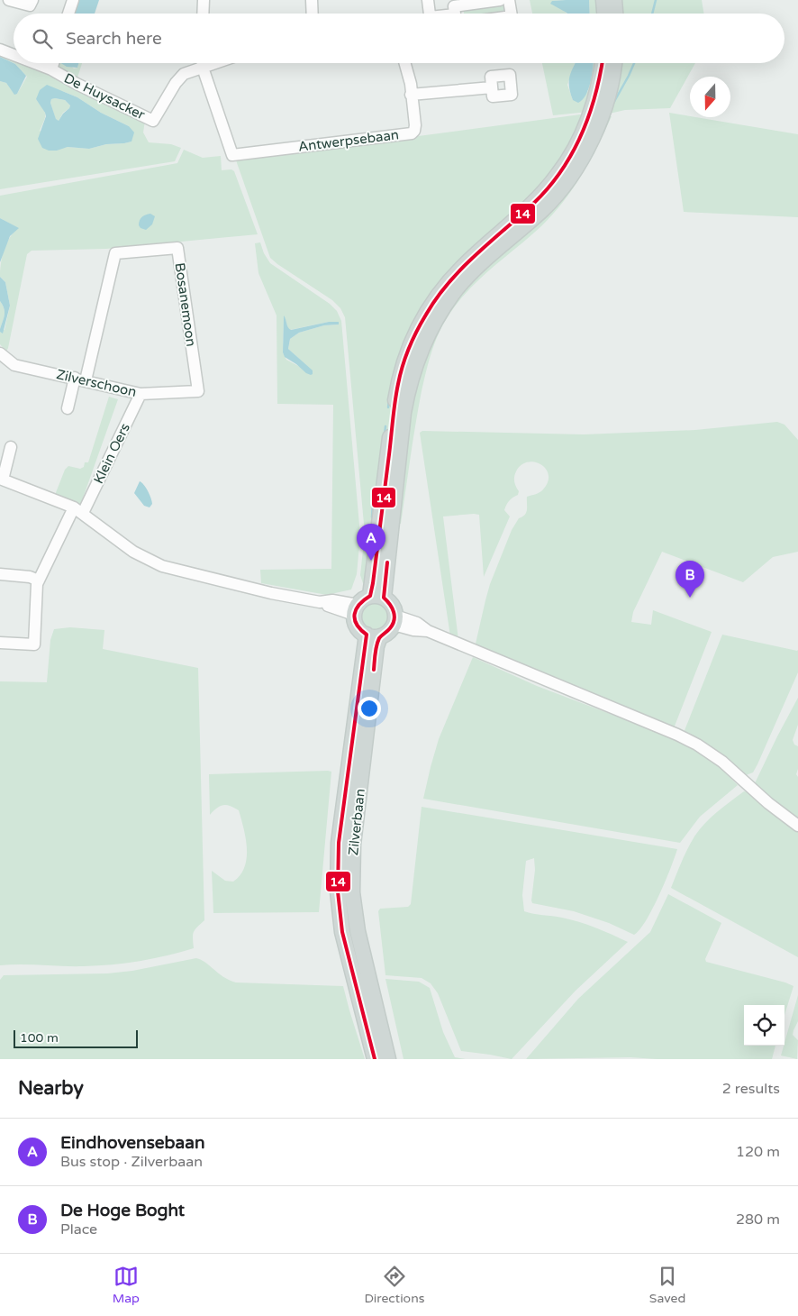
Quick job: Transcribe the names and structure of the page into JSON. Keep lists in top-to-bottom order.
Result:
{
  "streets": {
    "main road": ["Zilverbaan"],
    "street": [
      "De Huysacker",
      "Antwerpsebaan",
      "Bosanemoon",
      "Zilverschoon",
      "Klein Oers"
    ]
  },
  "crossings": [
    ["De Huysacker", "Antwerpsebaan"],
    ["Bosanemoon", "Zilverschoon"],
    ["Zilverschoon", "Klein Oers"]
  ],
  "lines": ["transit line 14"],
  "scale_bar": "100 m",
  "north": "bottom",
  "page": {
    "search": "Search here",
    "pins": ["A", "B"],
    "scale": "100 m",
    "heading": ["Nearby", "2 results"],
    "list": [
      {
        "mark": "A",
        "name": "Eindhovensebaan",
        "note": "Bus stop · Zilverbaan",
        "value": "120 m"
      },
      {
        "mark": "B",
        "name": "De Hoge Boght",
        "note": "Place",
        "value": "280 m"
      }
    ],
    "nav": ["Map", "Directions", "Saved"]
  }
}
